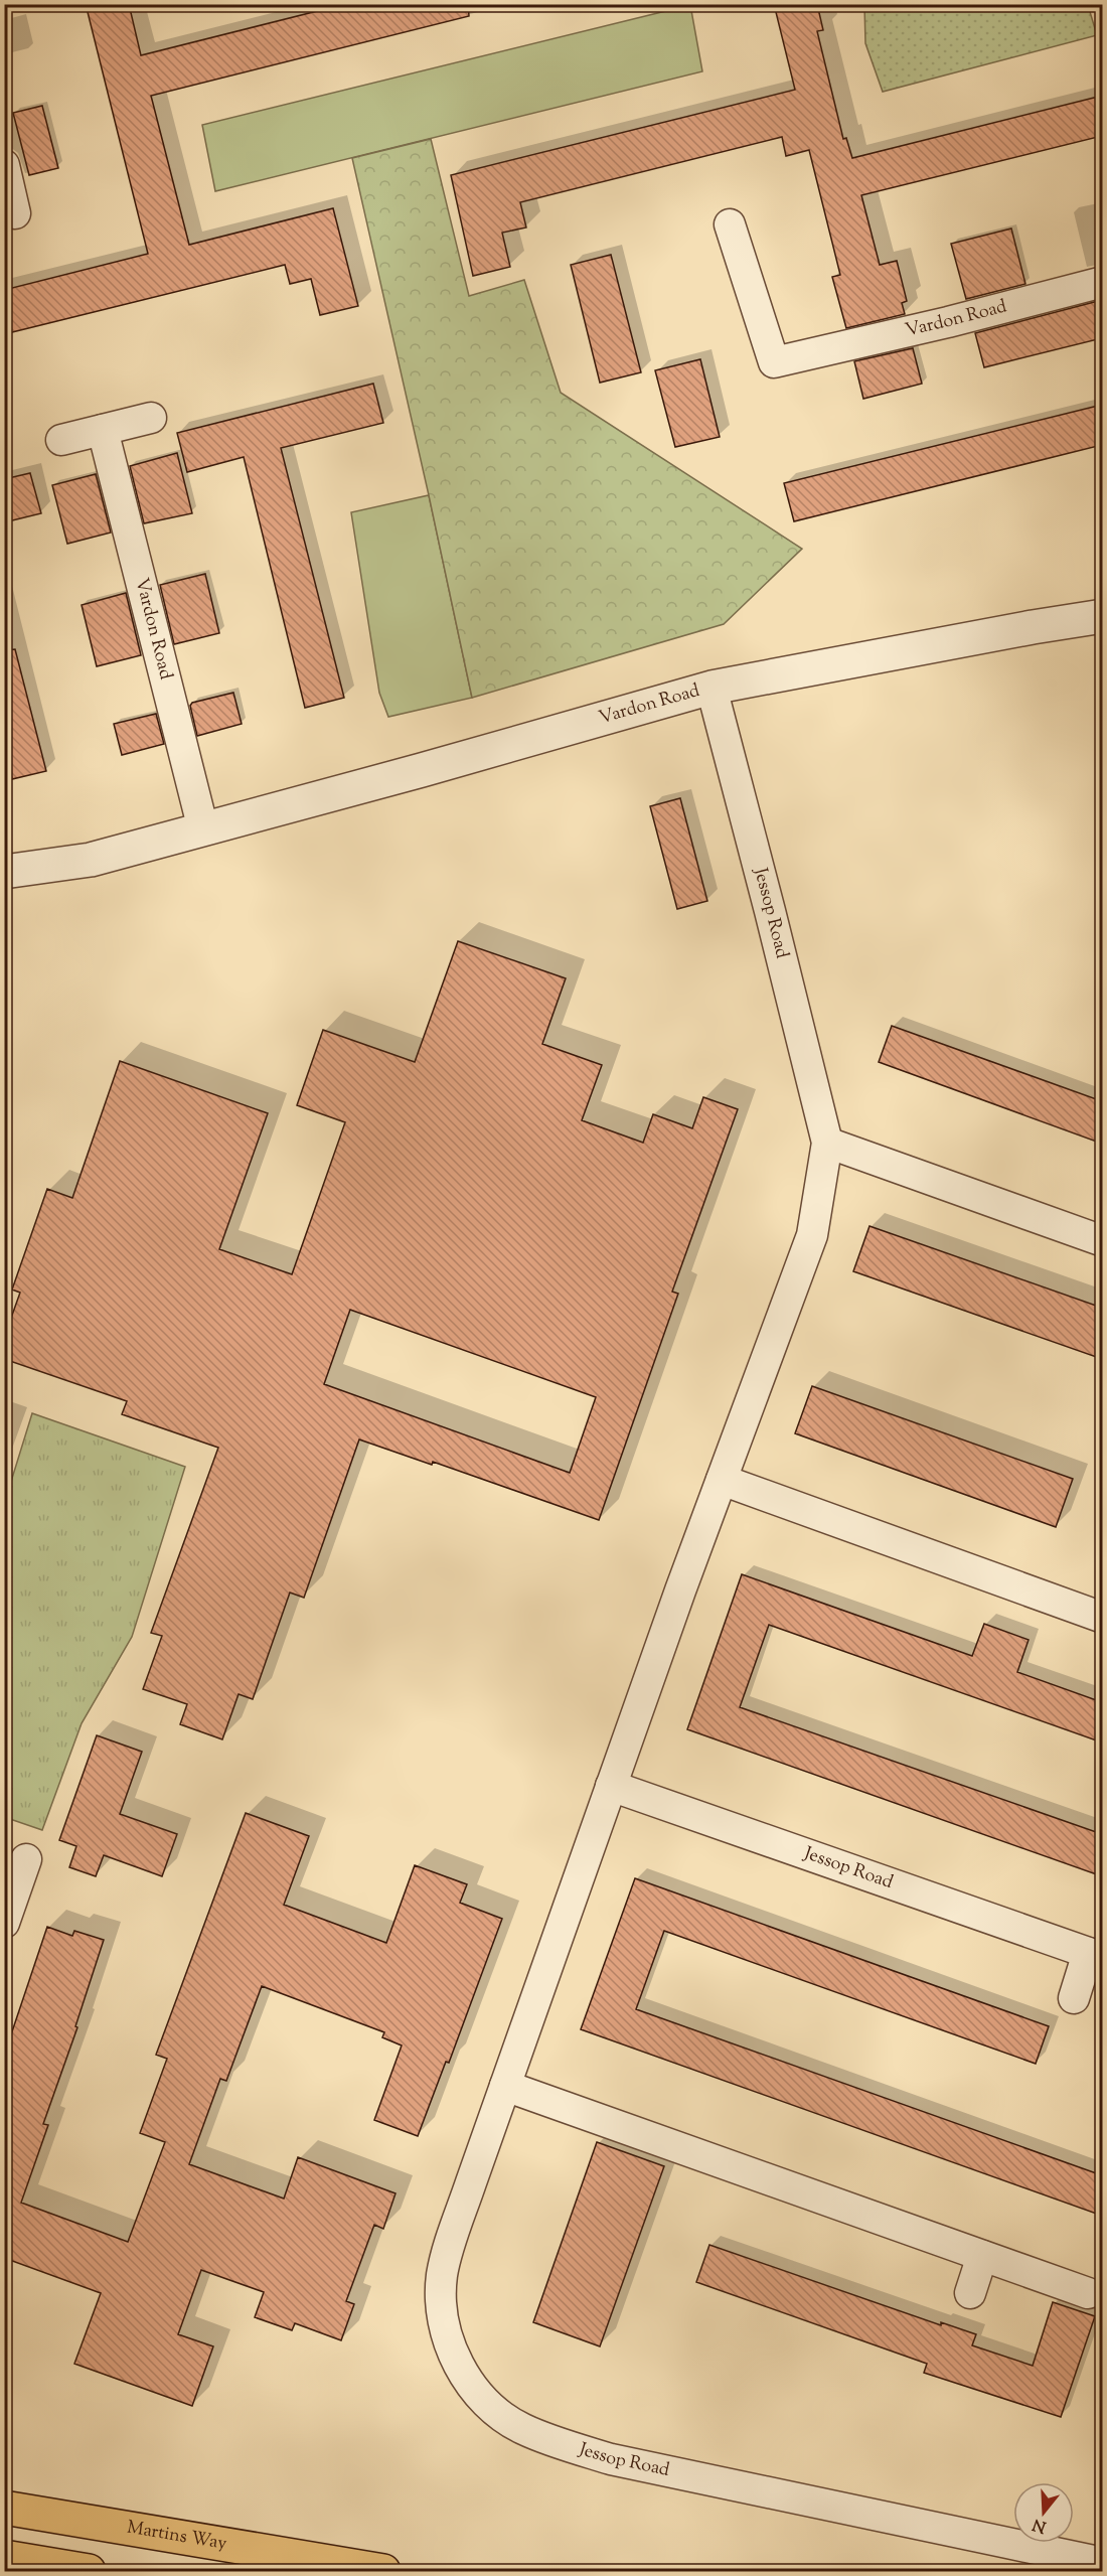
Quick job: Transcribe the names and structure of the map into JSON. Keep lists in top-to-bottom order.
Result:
{
  "streets": {
    "main road": ["Martins Way"],
    "street": ["Vardon Road", "Jessop Road"]
  },
  "crossings": [
    ["Vardon Road", "Jessop Road"]
  ],
  "north": "bottom"
}
